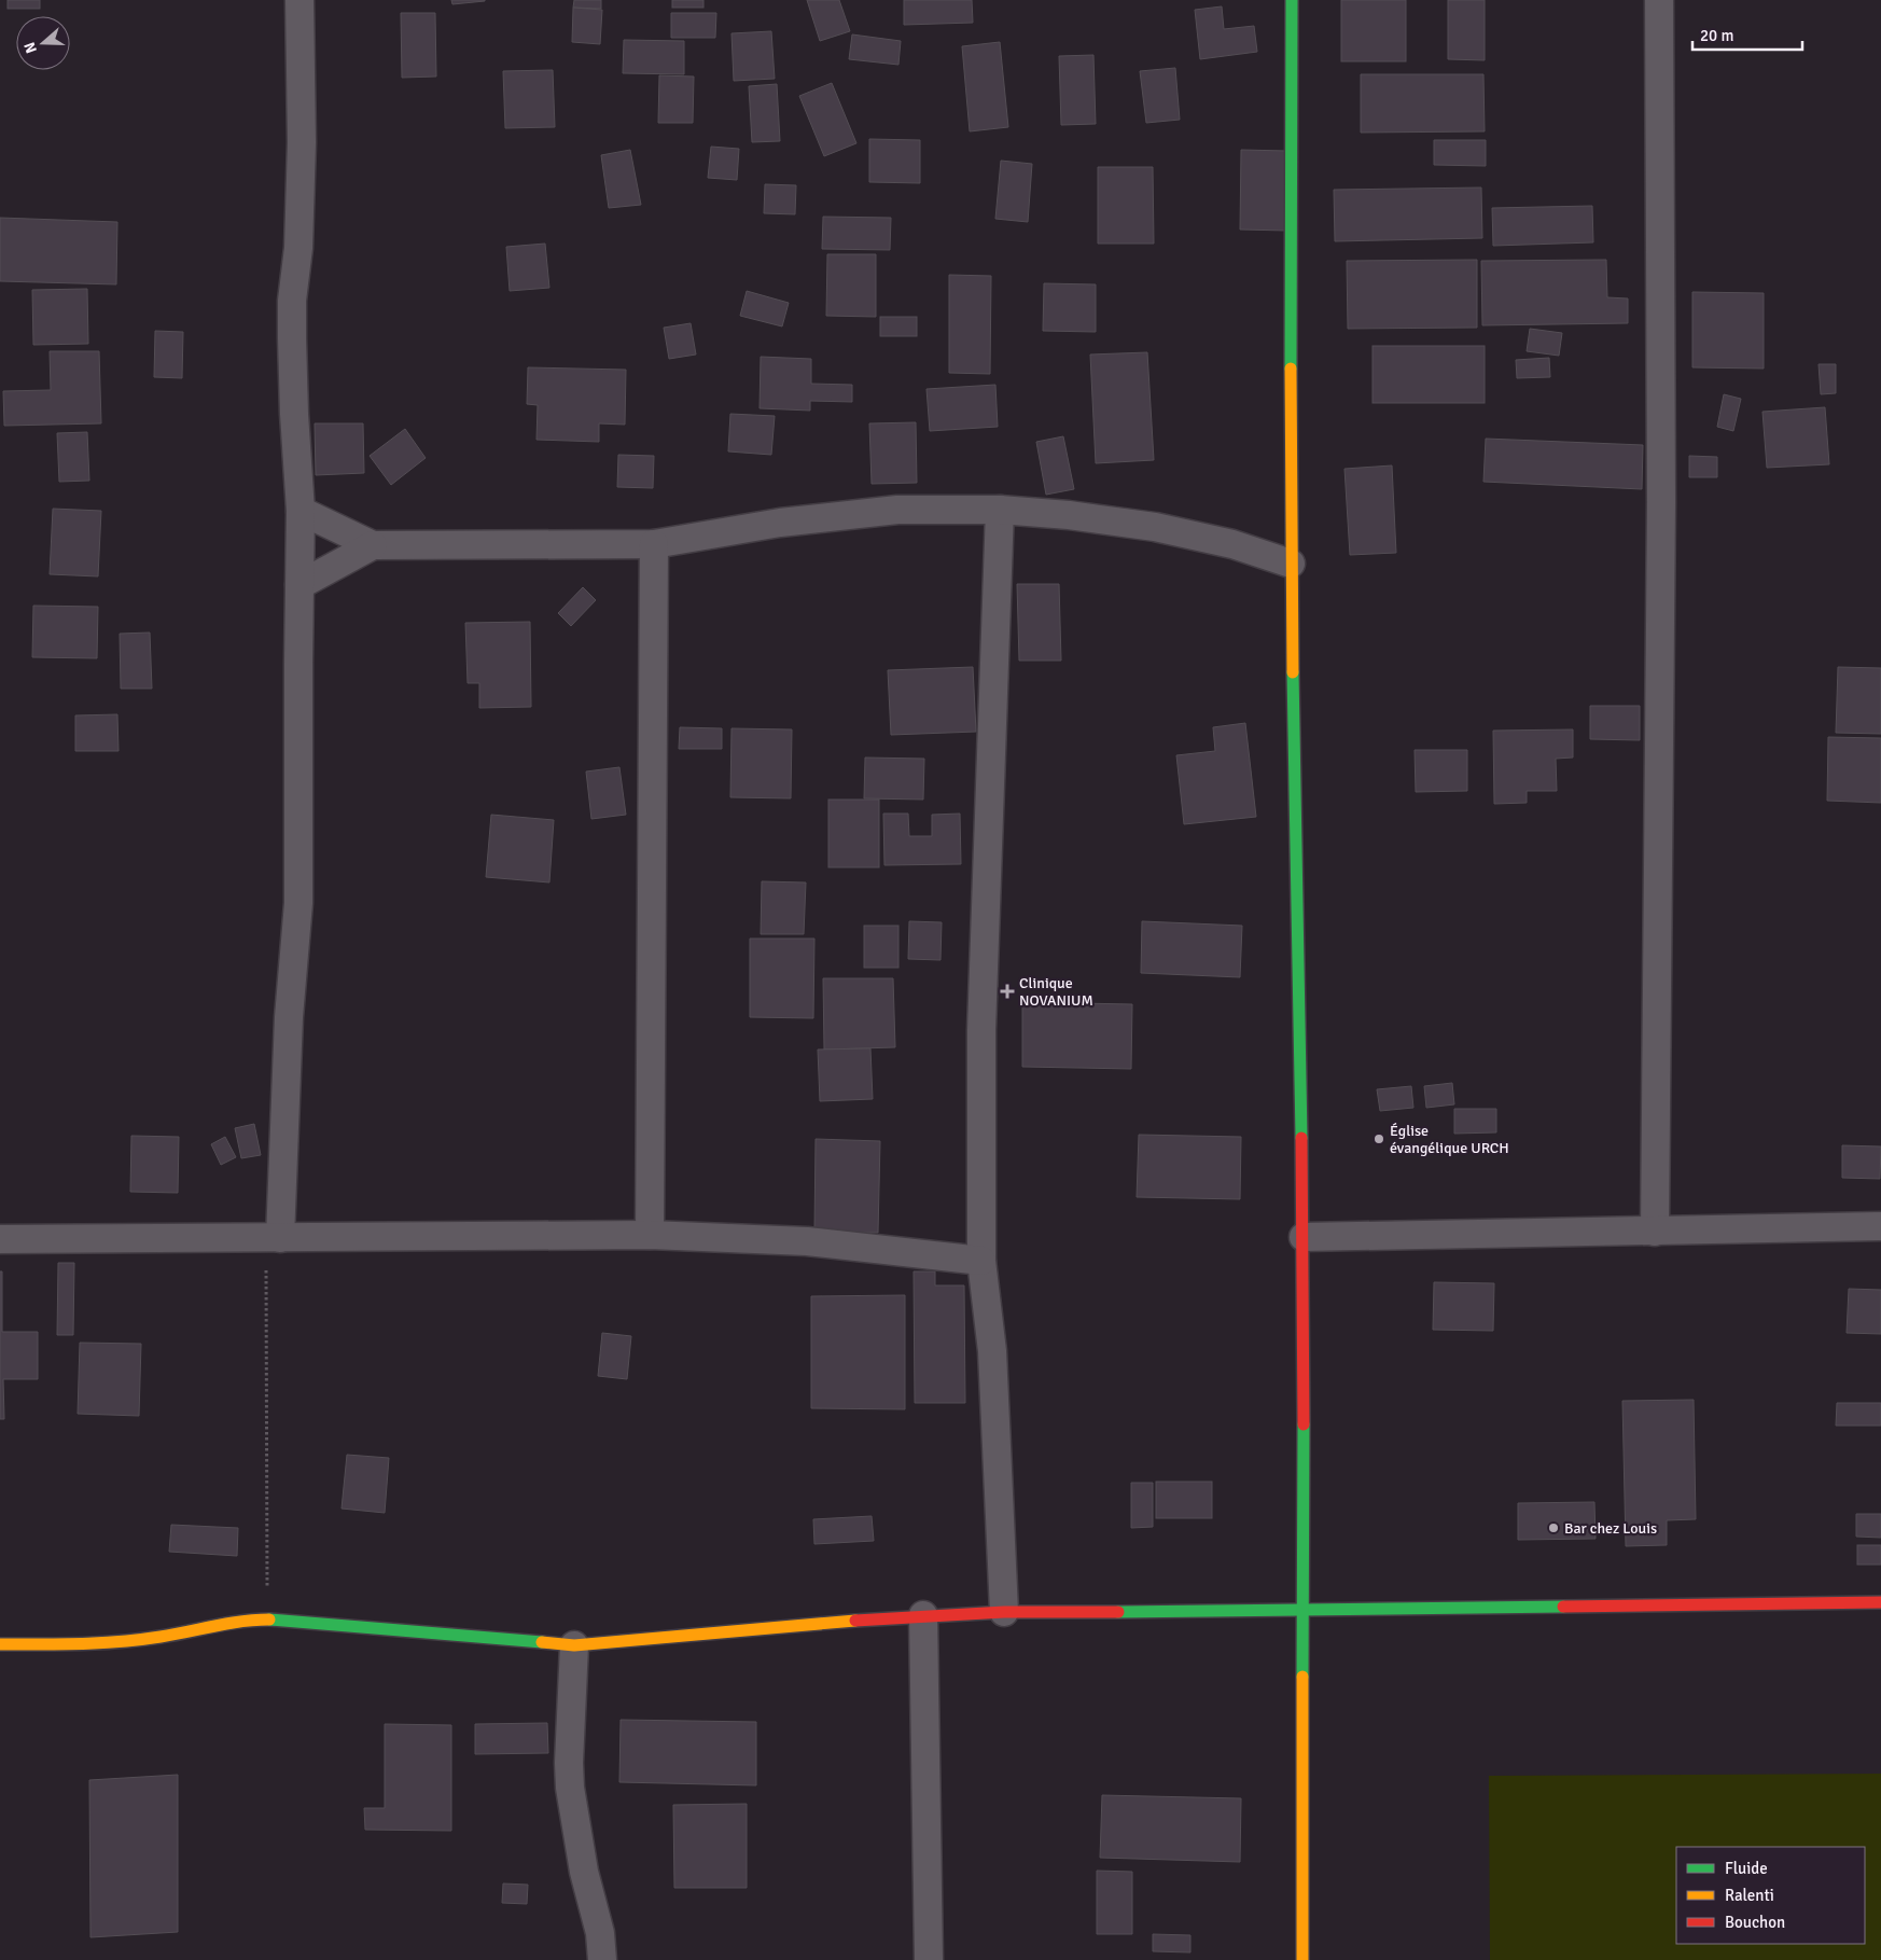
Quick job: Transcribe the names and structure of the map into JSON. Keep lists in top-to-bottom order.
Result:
{
  "places": {
    "health": ["Clinique NOVANIUM"],
    "other": ["Église évangélique URCH", "Bar chez Louis"]
  },
  "legend": ["Fluide", "Ralenti", "Bouchon"],
  "scale_bar": "20 m",
  "north": "left"
}
